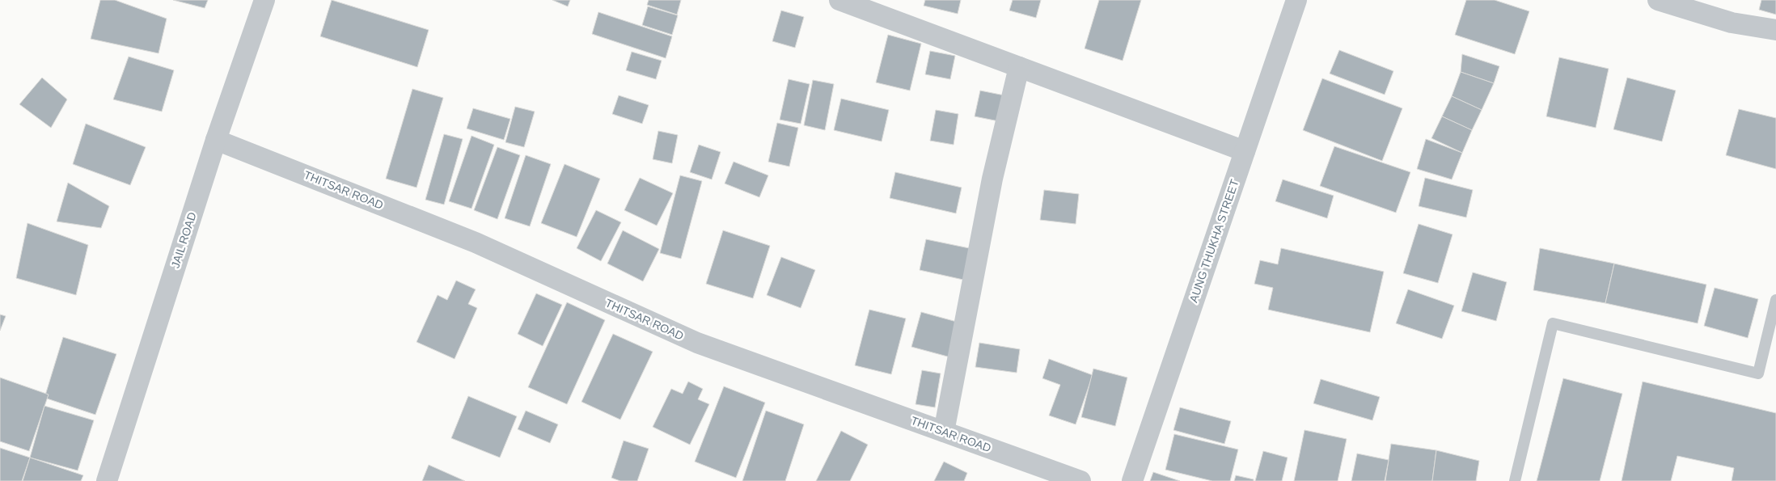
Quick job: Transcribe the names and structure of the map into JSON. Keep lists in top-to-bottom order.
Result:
{
  "streets": {
    "street": ["THITSAR ROAD", "JAIL ROAD", "AUNG THUKHA STREET"]
  },
  "crossings": [
    ["THITSAR ROAD", "JAIL ROAD"]
  ]
}
